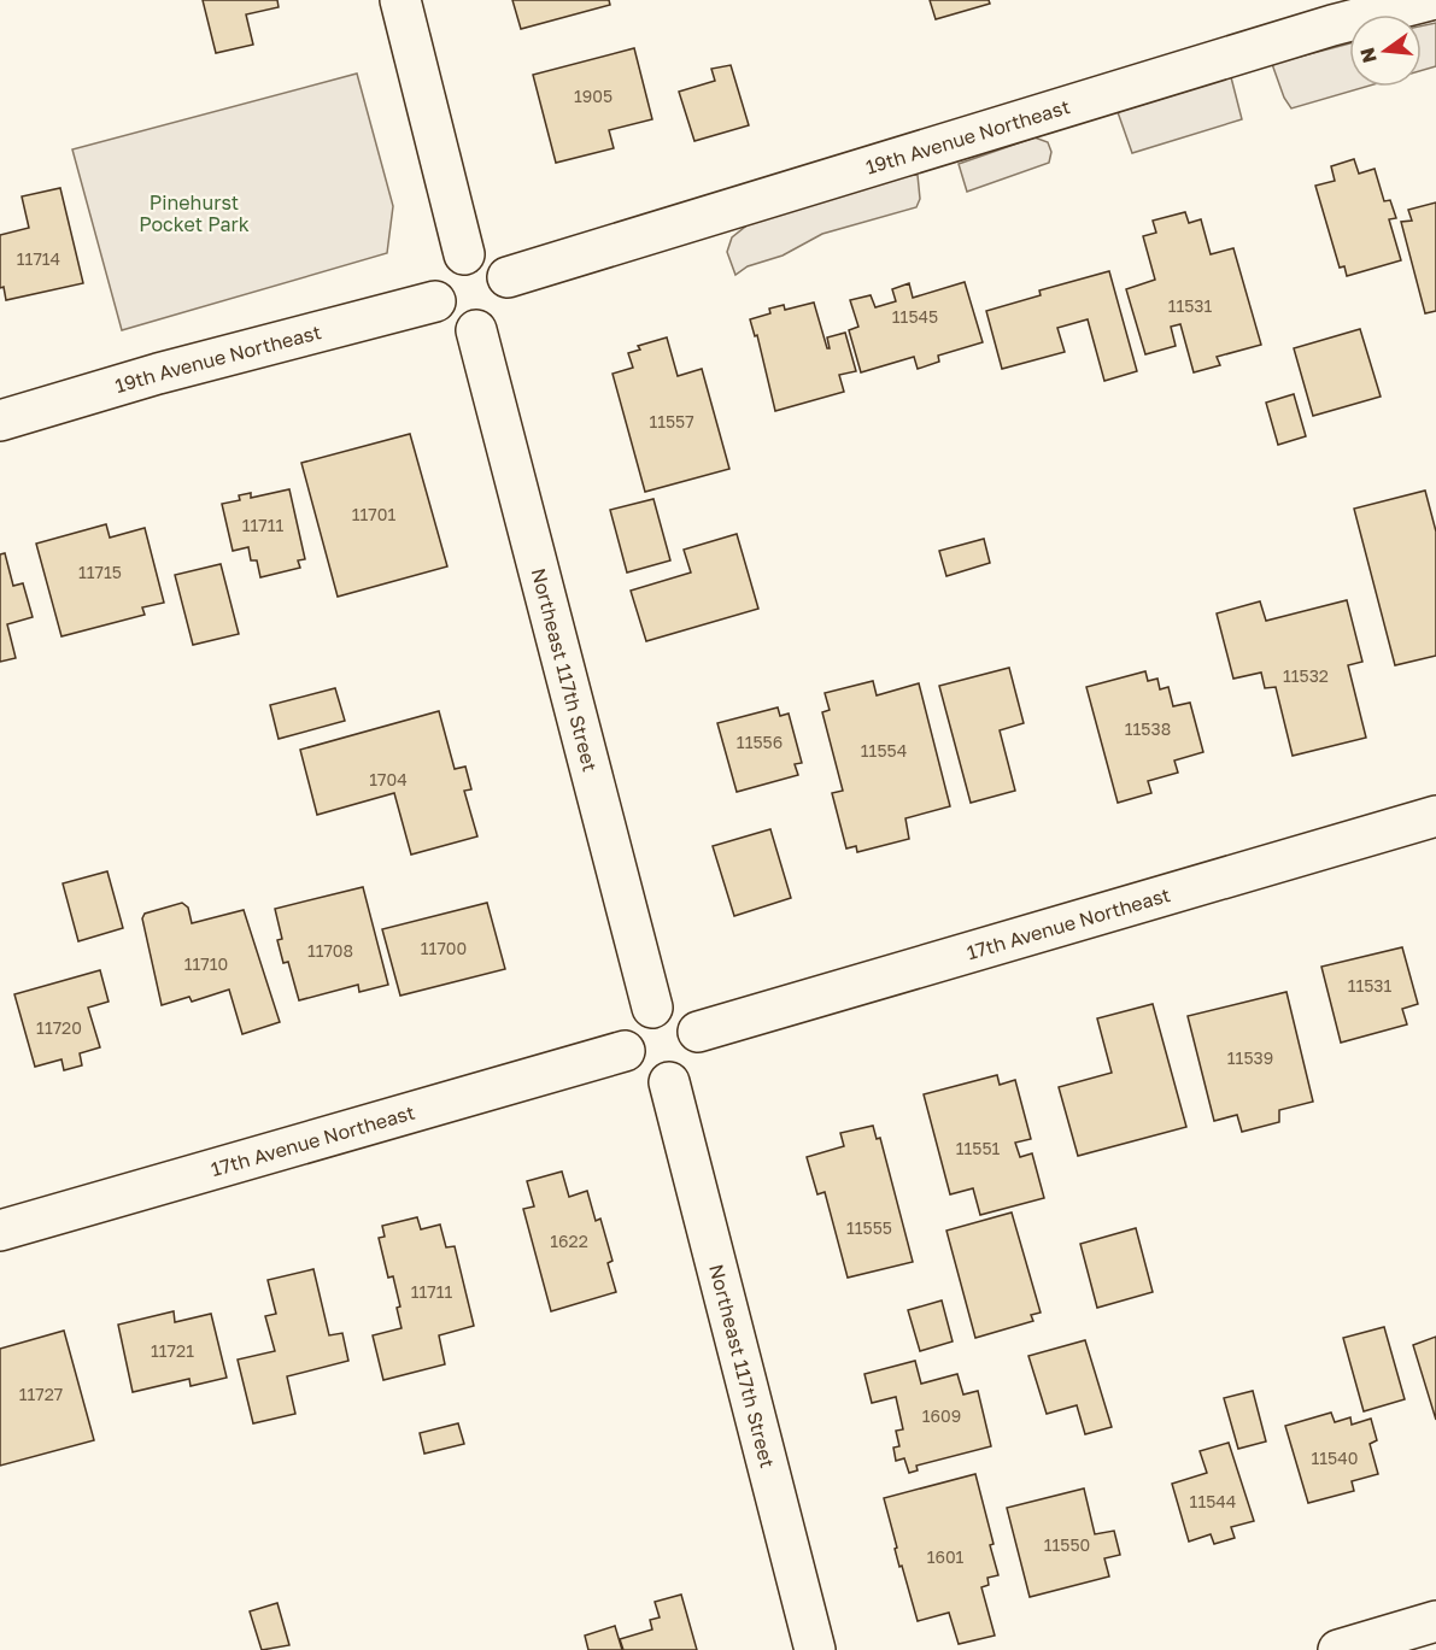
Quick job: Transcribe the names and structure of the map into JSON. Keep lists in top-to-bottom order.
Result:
{
  "streets": {
    "street": ["19th Avenue Northeast", "Northeast 117th Street", "17th Avenue Northeast"]
  },
  "crossings": [
    ["19th Avenue Northeast", "Northeast 117th Street"],
    ["Northeast 117th Street", "17th Avenue Northeast"]
  ],
  "parks": ["Pinehurst Pocket Park"],
  "house_numbers": [
    "1905",
    "11714",
    "11531",
    "11545",
    "11557",
    "11701",
    "11711",
    "11715",
    "11532",
    "11538",
    "11556",
    "11554",
    "1704",
    "11700",
    "11708",
    "11710",
    "11531",
    "11720",
    "11539",
    "11551",
    "11555",
    "1622",
    "11711",
    "11721",
    "11727",
    "1609",
    "11540",
    "11544",
    "11550",
    "1601"
  ],
  "north": "left"
}
